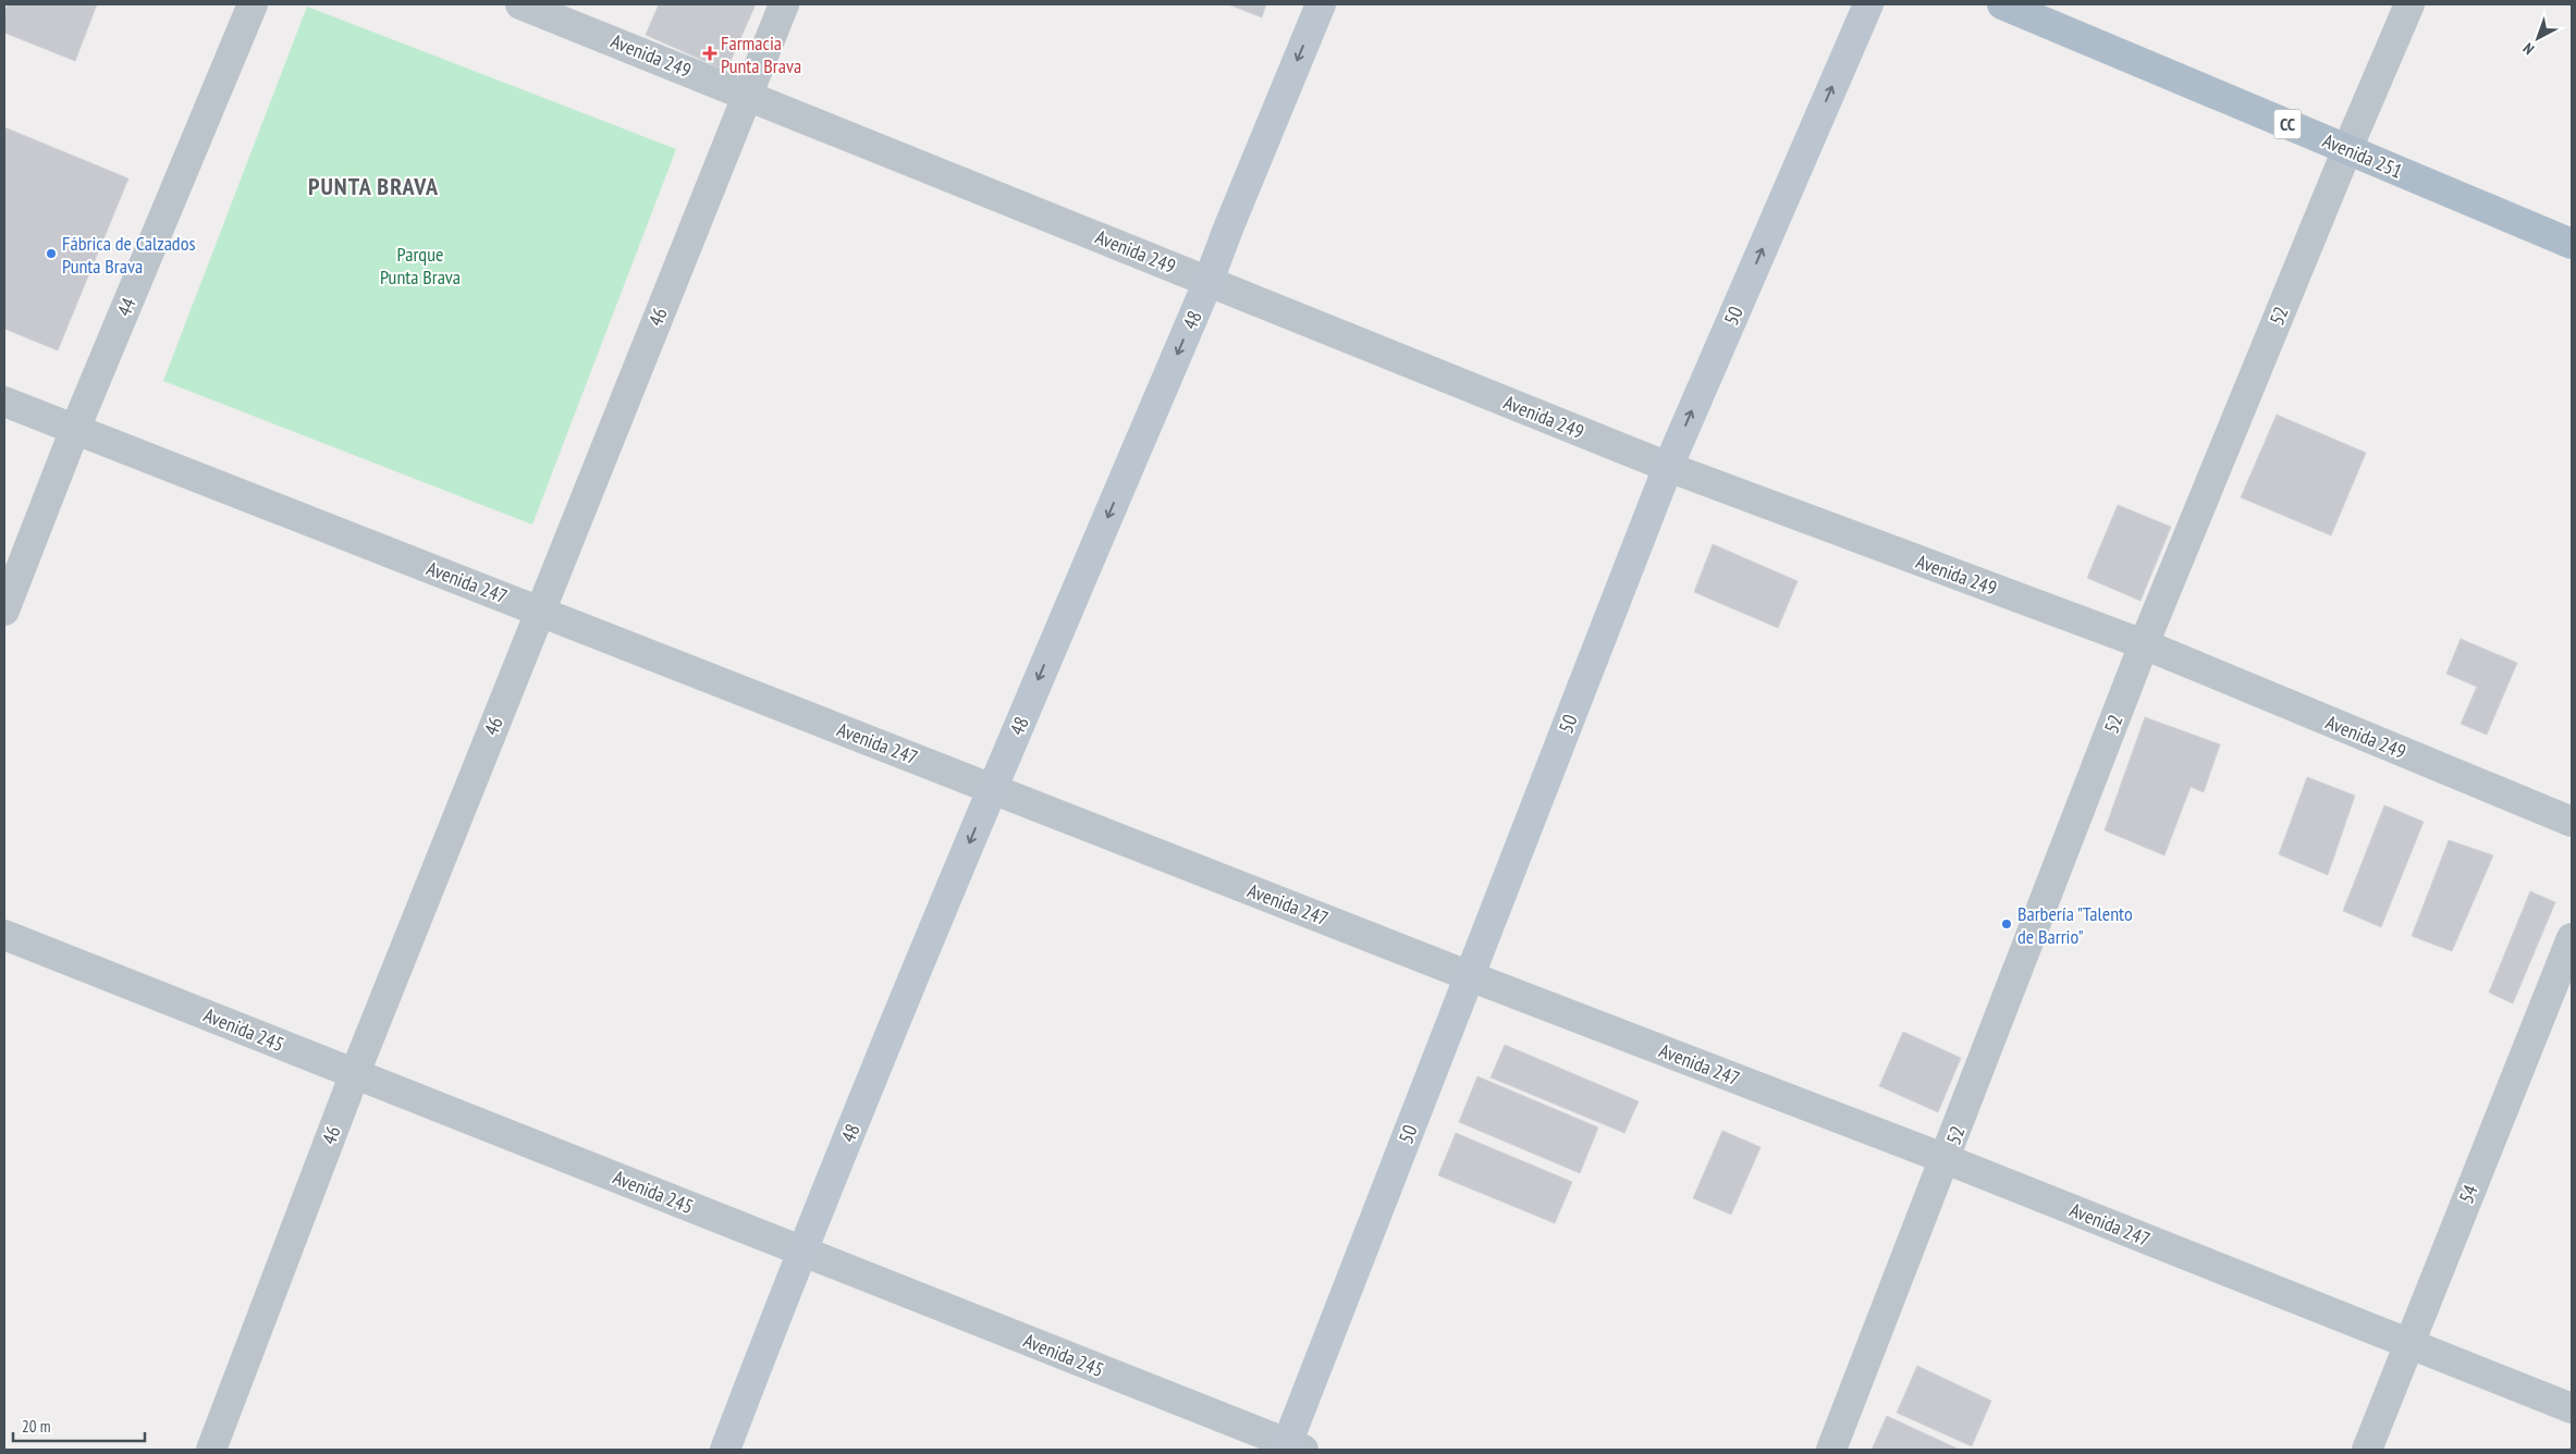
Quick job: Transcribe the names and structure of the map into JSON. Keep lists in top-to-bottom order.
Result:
{
  "streets": {
    "main road": ["CC", "Avenida 251"],
    "street": [
      "Avenida 249",
      "44",
      "50",
      "52",
      "46",
      "48",
      "Avenida 247",
      "Avenida 245",
      "54"
    ]
  },
  "crossings": [
    ["Avenida 249", "50"],
    ["Avenida 249", "52"],
    ["Avenida 249", "46"],
    ["Avenida 249", "48"],
    ["Avenida 251", "52"],
    ["44", "Avenida 247"],
    ["50", "Avenida 247"],
    ["50", "Avenida 245"],
    ["52", "Avenida 247"],
    ["46", "Avenida 247"],
    ["46", "Avenida 245"],
    ["48", "Avenida 247"],
    ["48", "Avenida 245"],
    ["Avenida 247", "54"]
  ],
  "one_way": ["48"],
  "districts": ["PUNTA BRAVA"],
  "parks": ["Parque Punta Brava"],
  "places": {
    "health": ["Farmacia Punta Brava"],
    "other": ["Fábrica de Calzados Punta Brava", "Barbería \"Talento de Barrio\""]
  },
  "scale_bar": "20 m",
  "north": "bottom left"
}
